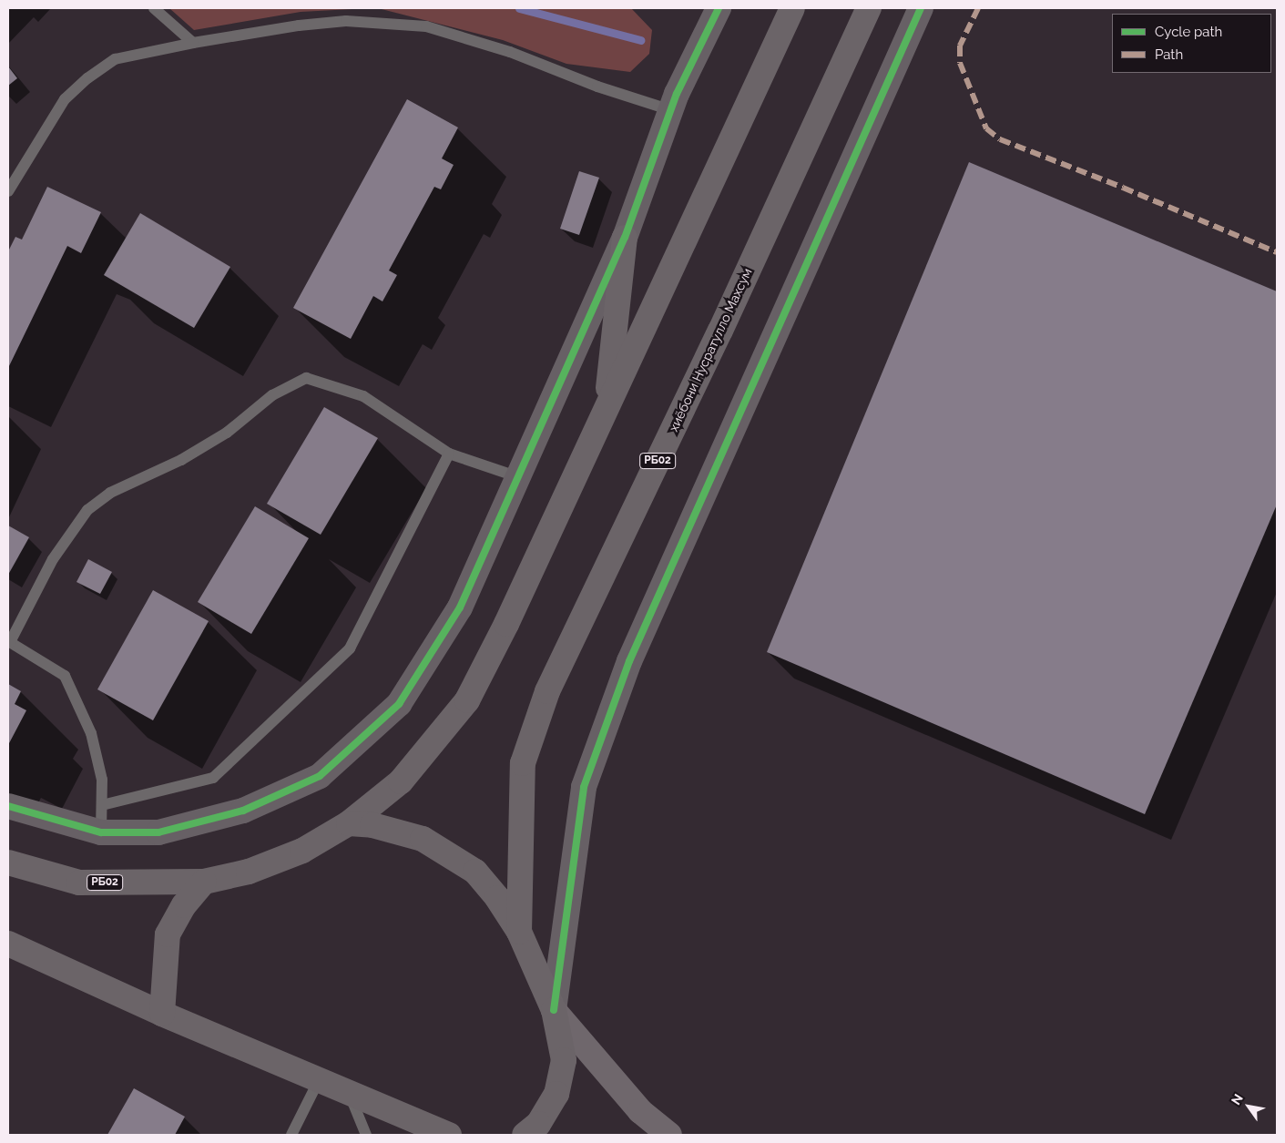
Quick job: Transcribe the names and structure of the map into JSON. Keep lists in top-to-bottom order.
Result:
{
  "streets": {
    "highway": ["хиёбони Нусратулло Махсум", "РБ02"]
  },
  "legend": ["Cycle path", "Path"],
  "north": "top left"
}
